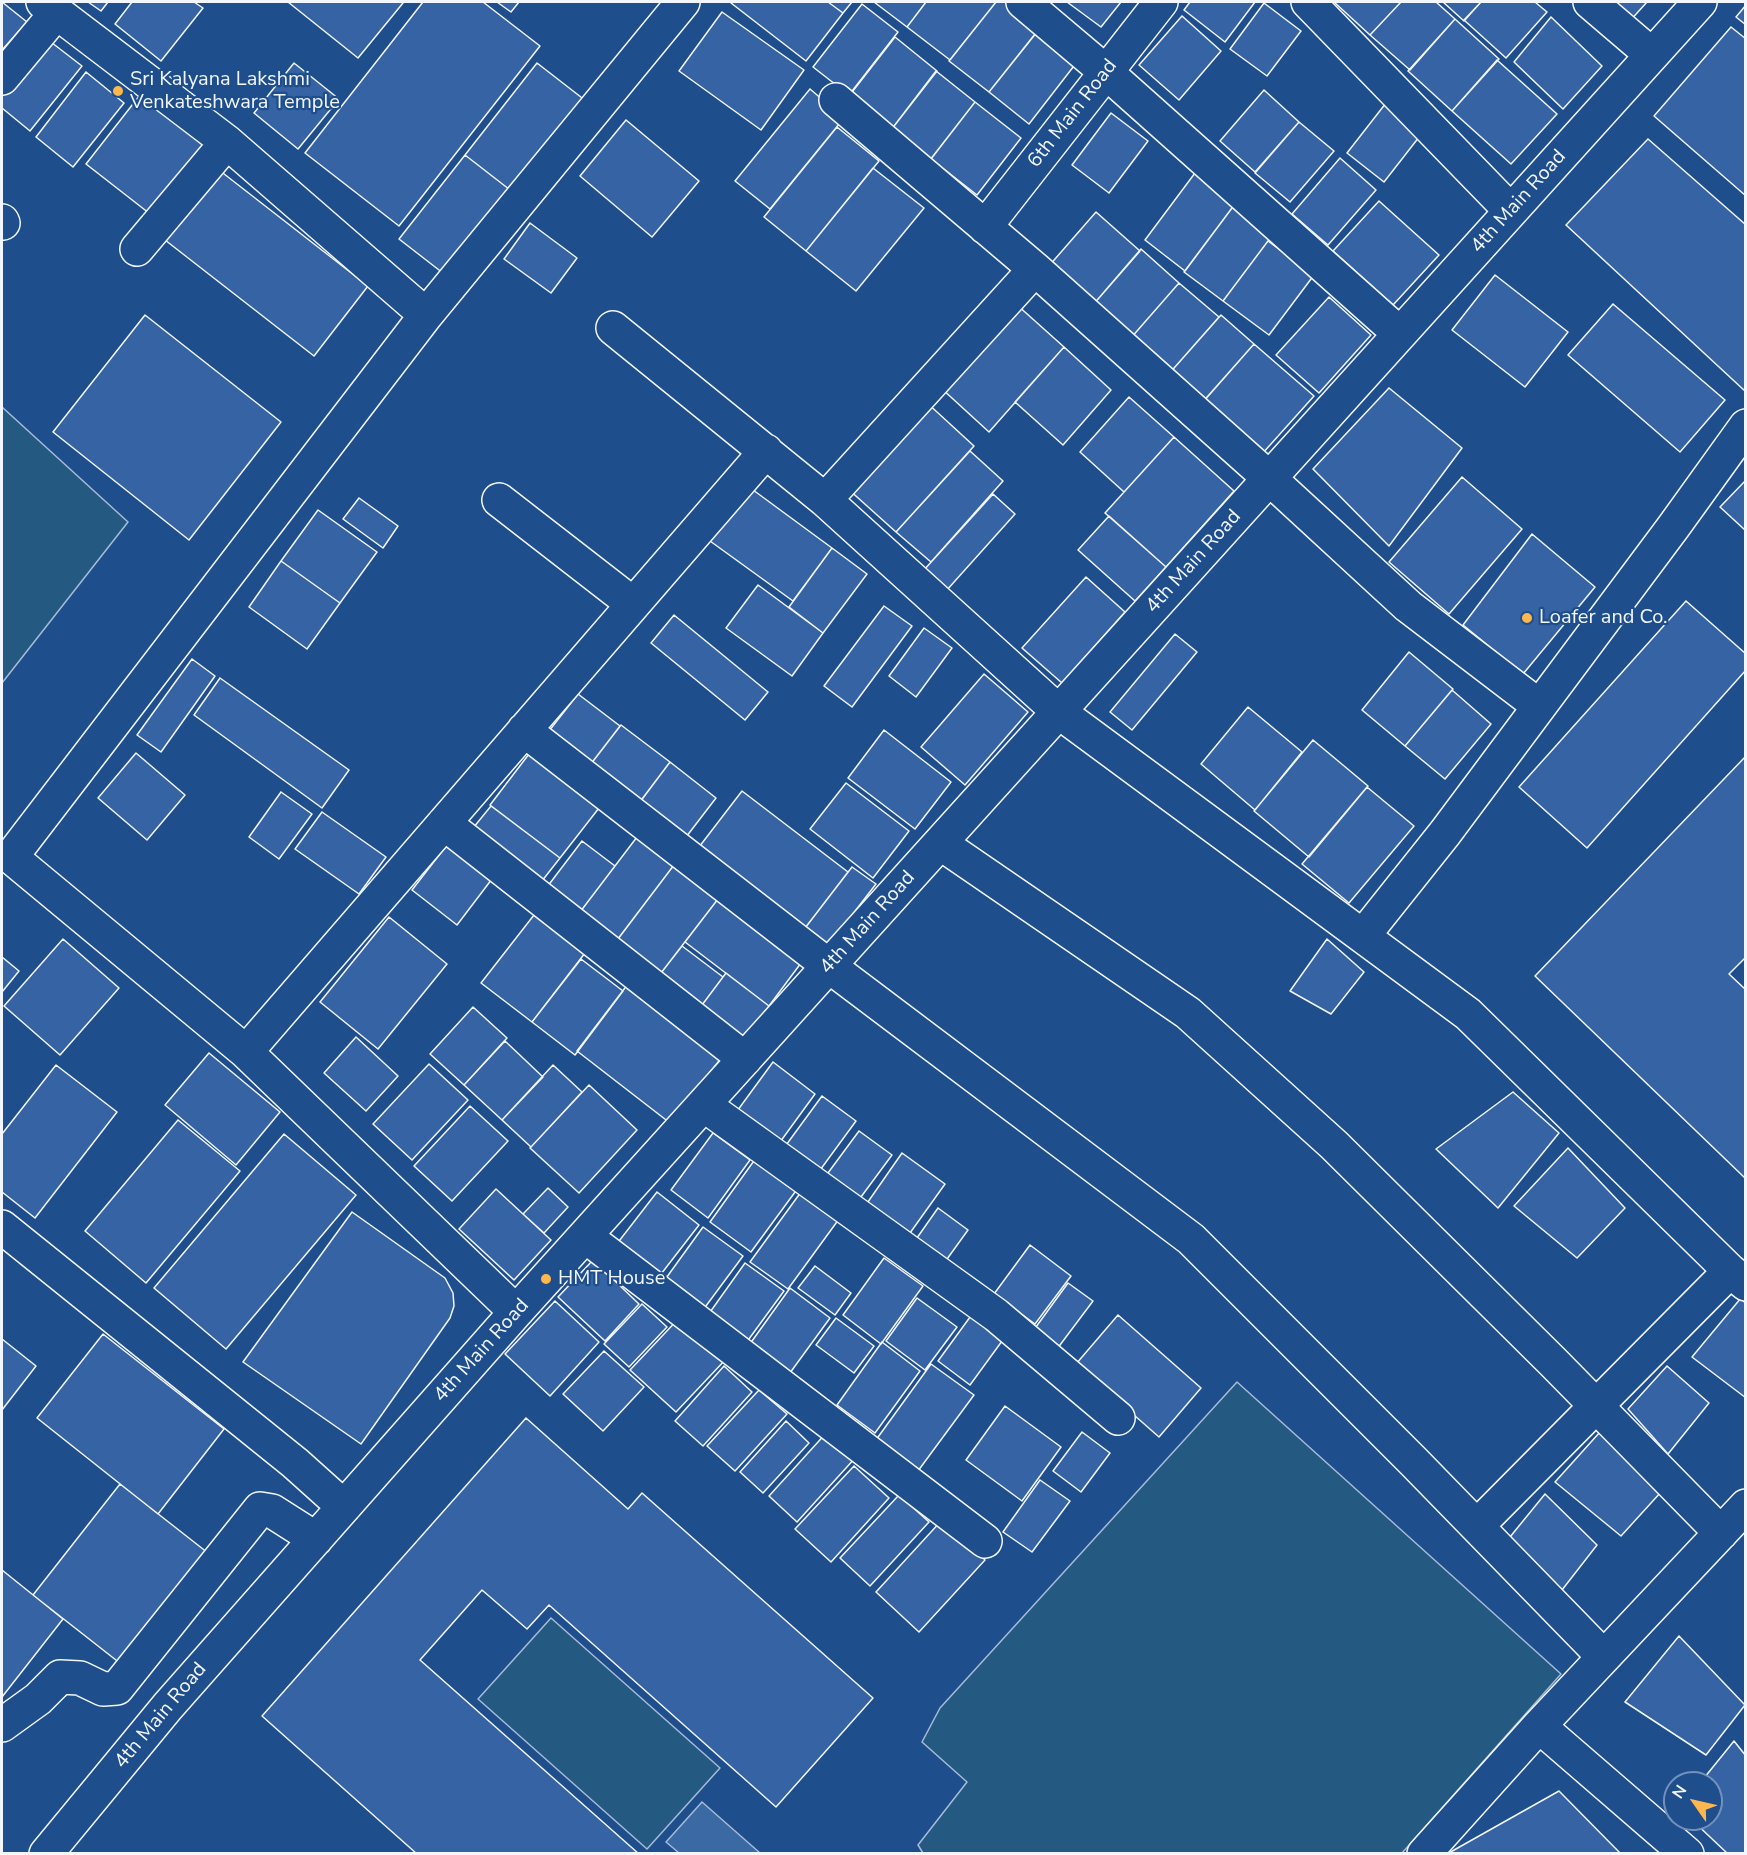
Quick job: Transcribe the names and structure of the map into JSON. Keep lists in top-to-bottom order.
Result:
{
  "streets": {
    "street": ["6th Main Road", "4th Main Road"]
  },
  "places": ["Sri Kalyana Lakshmi Venkateshwara Temple", "Loafer and Co.", "HMT House"],
  "north": "top left"
}
